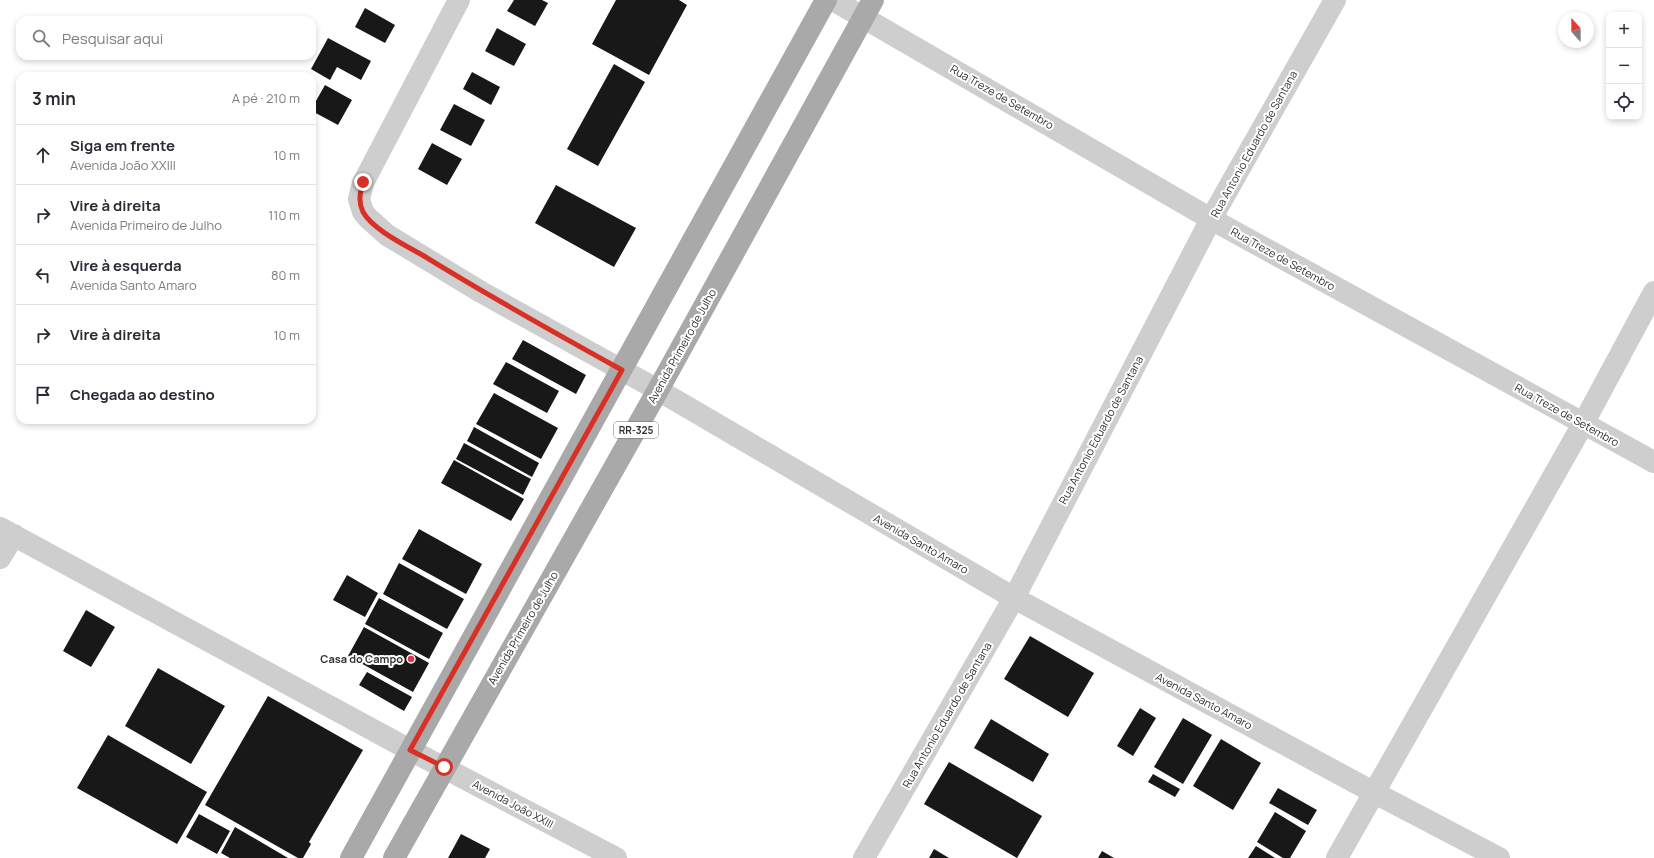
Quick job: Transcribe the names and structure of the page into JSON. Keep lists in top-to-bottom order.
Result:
{
  "streets": {
    "main road": ["Avenida Primeiro de Julho", "RR-325"],
    "street": [
      "Rua Treze de Setembro",
      "Rua Antonio Eduardo de Santana",
      "Avenida Santo Amaro",
      "Avenida João XXIII"
    ]
  },
  "crossings": [
    ["Rua Treze de Setembro", "Rua Antonio Eduardo de Santana"],
    ["Rua Treze de Setembro", "Avenida Primeiro de Julho"],
    ["Rua Antonio Eduardo de Santana", "Avenida Santo Amaro"],
    ["Avenida Primeiro de Julho", "Avenida Santo Amaro"],
    ["Avenida Primeiro de Julho", "Avenida João XXIII"]
  ],
  "places": ["Casa do Campo"],
  "north": "top",
  "page": {
    "map_buttons": ["+", "−"],
    "search": "Pesquisar aqui",
    "heading": ["3 min", "A pé · 210 m"],
    "list": [
      ["Siga em frente", "Avenida João XXIII", "10 m"],
      ["Vire à direita", "Avenida Primeiro de Julho", "110 m"],
      ["Vire à esquerda", "Avenida Santo Amaro", "80 m"],
      ["Vire à direita", "10 m"],
      "Chegada ao destino"
    ]
  }
}
